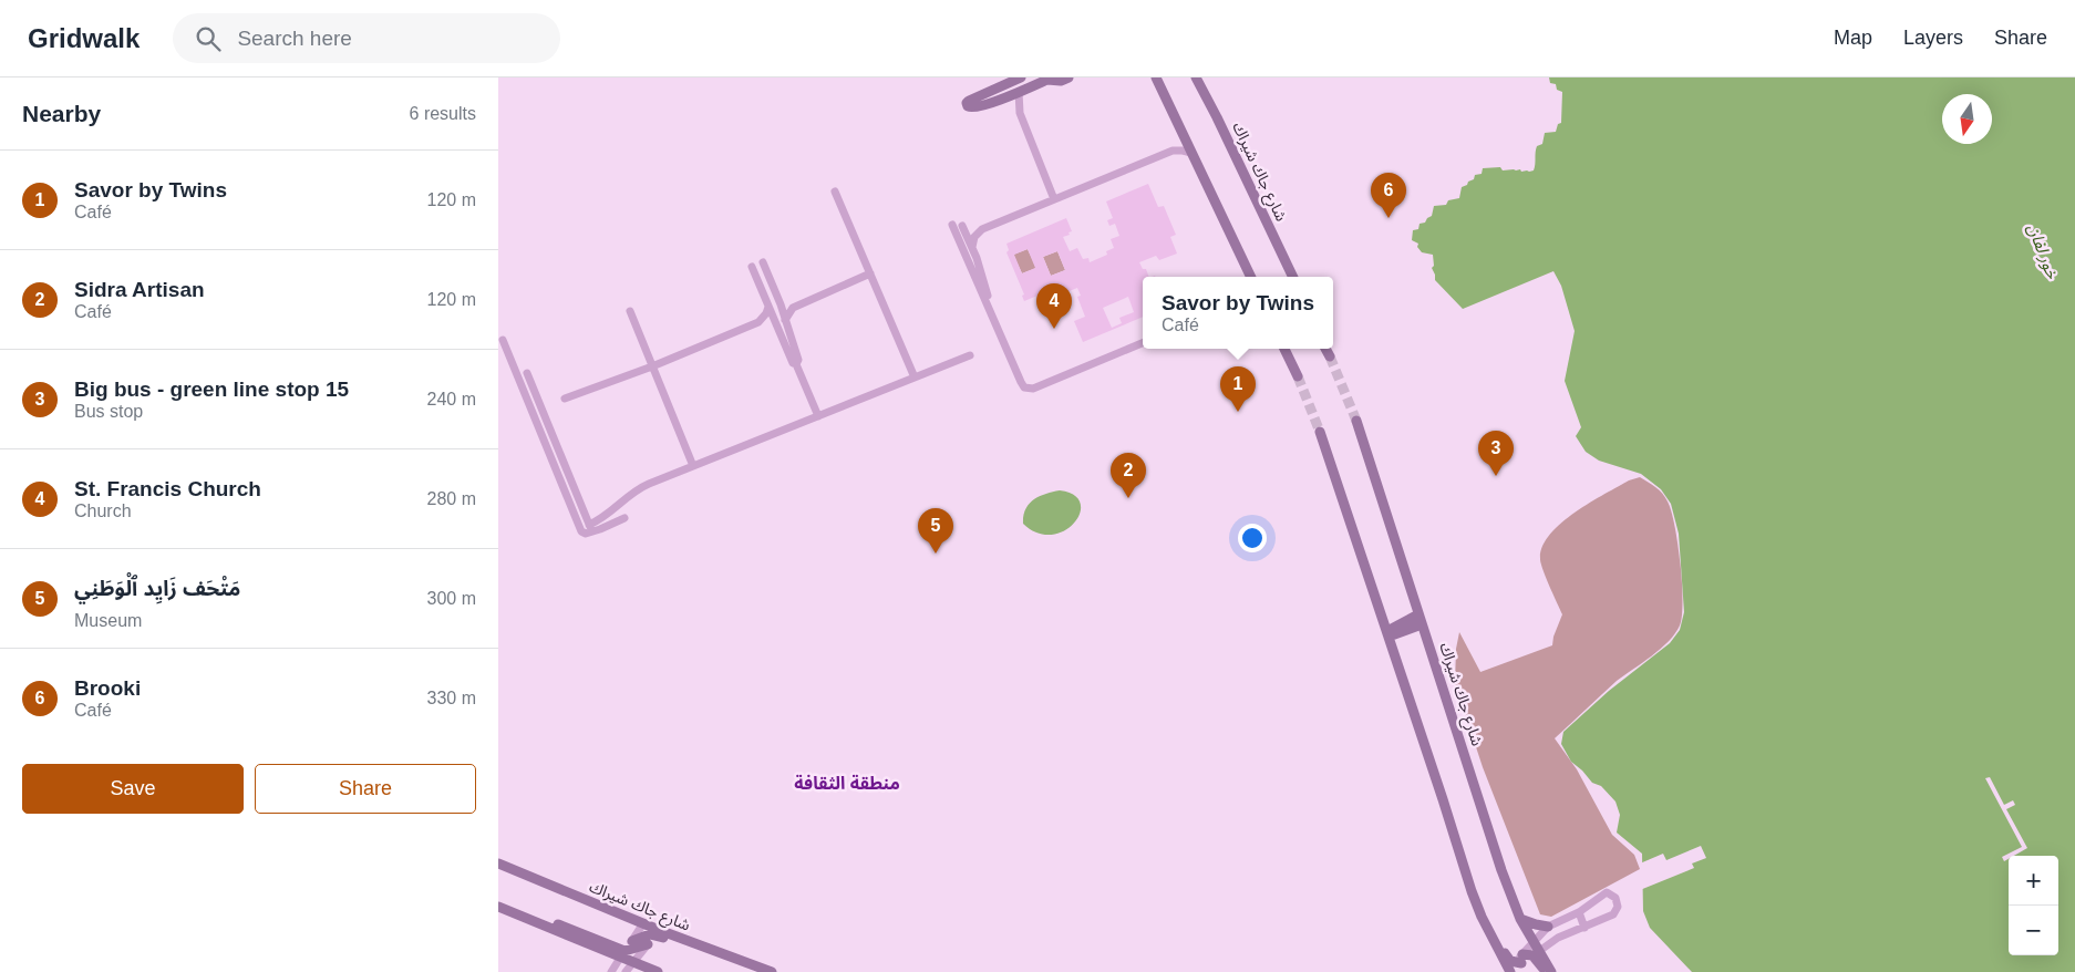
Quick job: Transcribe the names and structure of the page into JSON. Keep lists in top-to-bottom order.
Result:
{
  "streets": {
    "street": ["شارع جاك شيراك"]
  },
  "districts": ["منطقة الثقافة"],
  "water": ["خور لفان"],
  "north": "bottom",
  "page": {
    "header": "Gridwalk",
    "search": "Search here",
    "nav": ["Map", "Layers", "Share"],
    "heading": ["Nearby", "6 results"],
    "list": [
      {
        "mark": "1",
        "name": "Savor by Twins",
        "note": "Café",
        "value": "120 m"
      },
      {
        "mark": "2",
        "name": "Sidra Artisan",
        "note": "Café",
        "value": "120 m"
      },
      {
        "mark": "3",
        "name": "Big bus - green line stop 15",
        "note": "Bus stop",
        "value": "240 m"
      },
      {
        "mark": "4",
        "name": "St. Francis Church",
        "note": "Church",
        "value": "280 m"
      },
      {
        "mark": "5",
        "name": "مَتْحَف زَايِد ٱلْوَطَنِي",
        "note": "Museum",
        "value": "300 m"
      },
      {
        "mark": "6",
        "name": "Brooki",
        "note": "Café",
        "value": "330 m"
      }
    ],
    "pins": [
      "6",
      "4",
      "1",
      "3",
      "2",
      "5"
    ],
    "popup": ["Savor by Twins", "Café"],
    "buttons": ["Save", "Share"],
    "map_buttons": ["+", "−"]
  }
}
